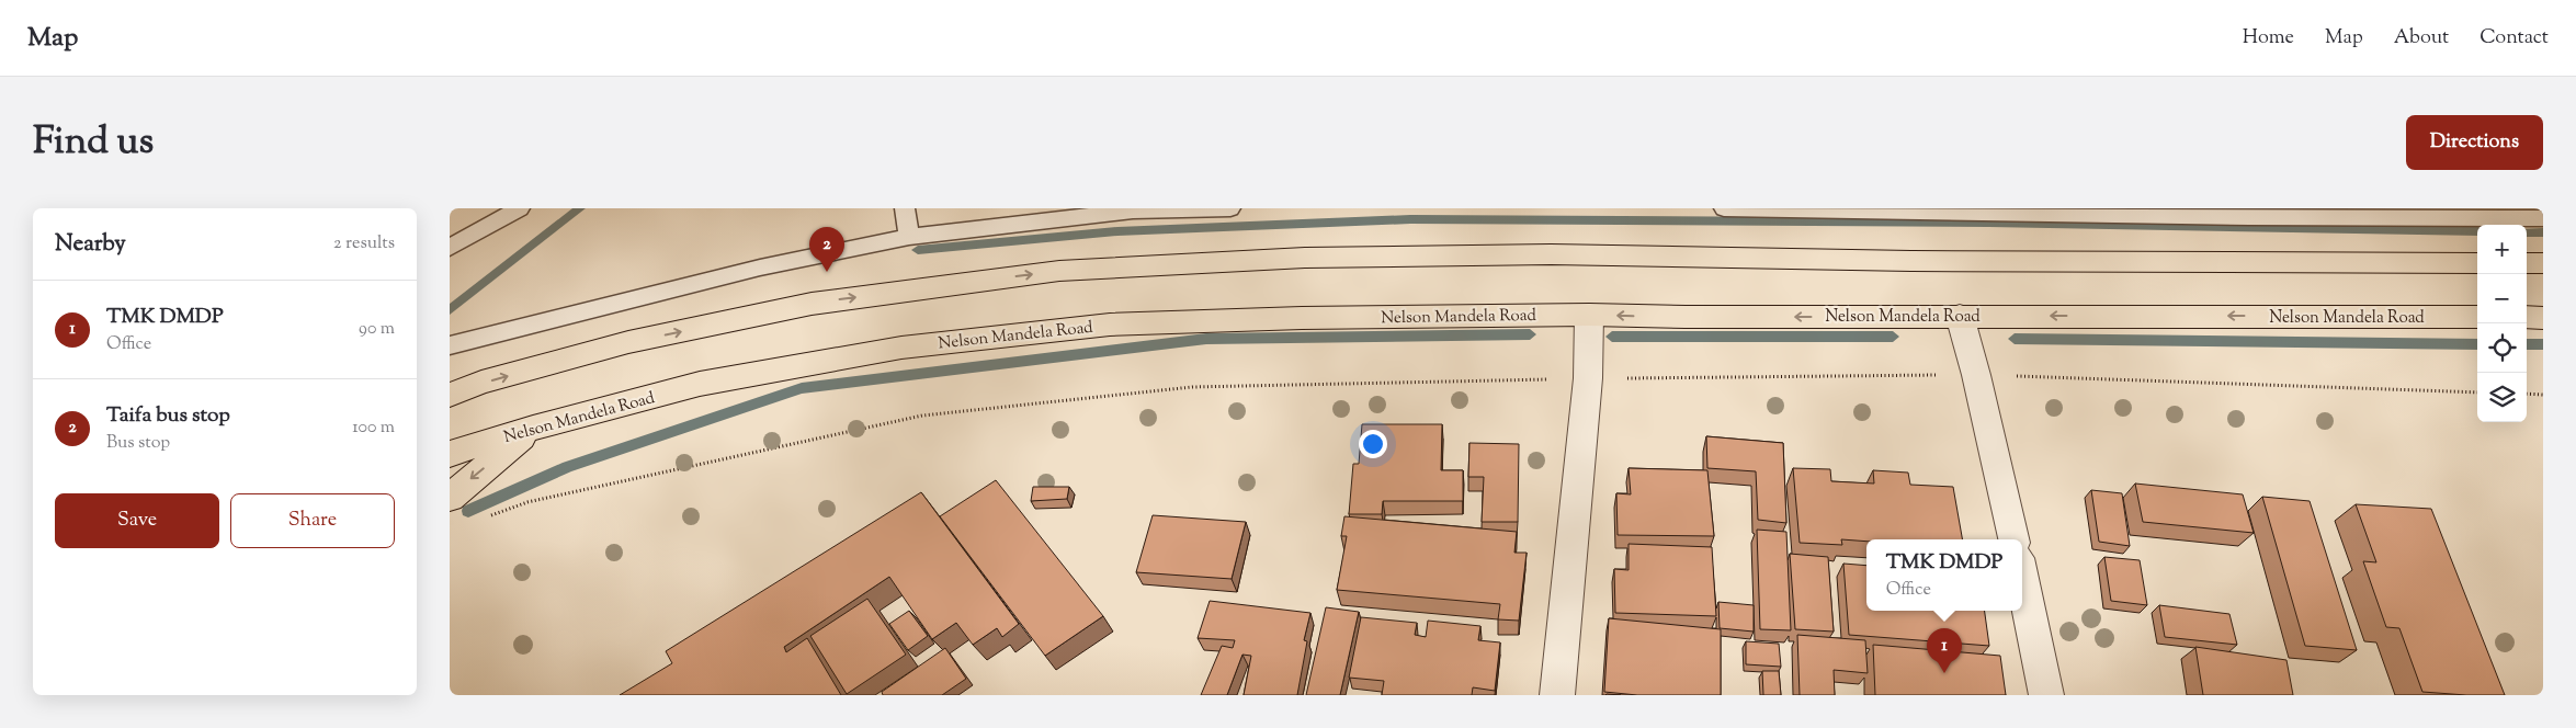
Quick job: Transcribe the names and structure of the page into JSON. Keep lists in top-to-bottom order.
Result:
{
  "streets": {
    "main road": ["Nelson Mandela Road"]
  },
  "page": {
    "header": "Map",
    "nav": [
      "Home",
      "Map",
      "About",
      "Contact"
    ],
    "title": "Find us",
    "buttons": [
      "Directions",
      ["Save", "Share"]
    ],
    "heading": ["Nearby", "2 results"],
    "map_buttons": ["+", "−"],
    "pins": ["2", "1"],
    "list": [
      {
        "mark": "1",
        "name": "TMK DMDP",
        "note": "Office",
        "value": "90 m"
      },
      {
        "mark": "2",
        "name": "Taifa bus stop",
        "note": "Bus stop",
        "value": "100 m"
      }
    ],
    "popup": ["TMK DMDP", "Office"]
  }
}
